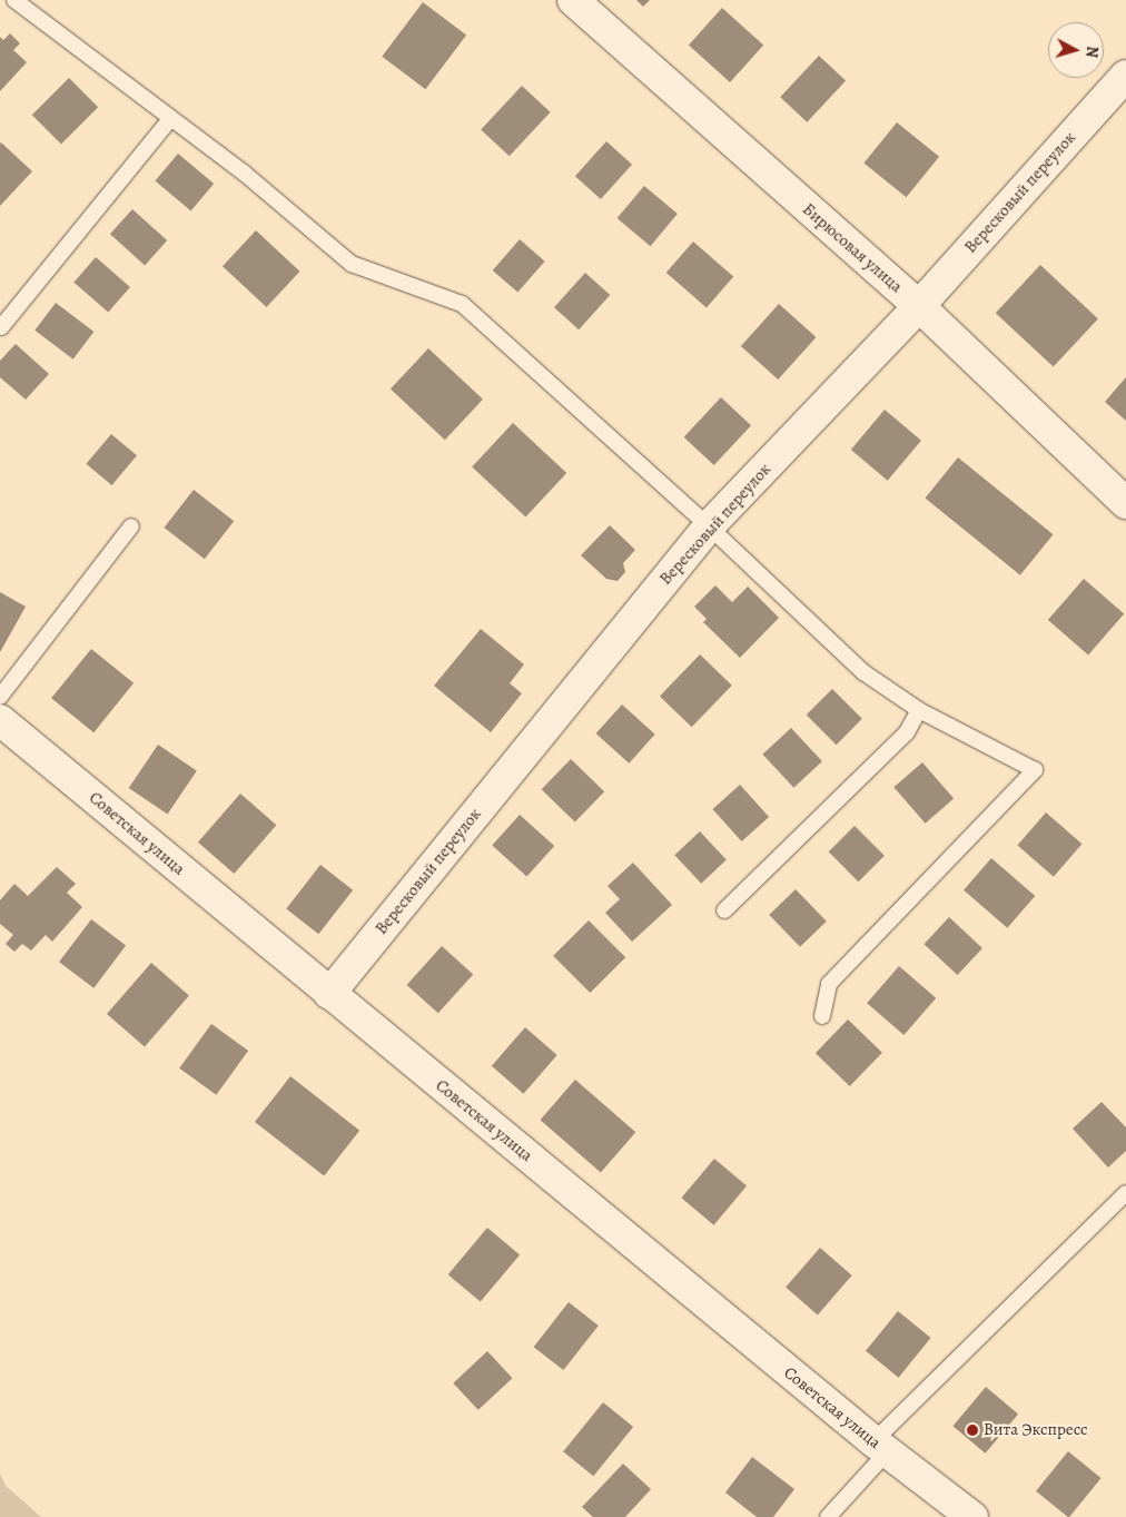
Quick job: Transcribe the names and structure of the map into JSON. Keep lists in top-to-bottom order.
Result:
{
  "streets": {
    "street": ["Вересковый переулок", "Бирюсовая улица", "Советская улица"]
  },
  "crossings": [
    ["Вересковый переулок", "Бирюсовая улица"],
    ["Вересковый переулок", "Советская улица"]
  ],
  "places": ["Вита Экспресс"],
  "north": "right"
}
